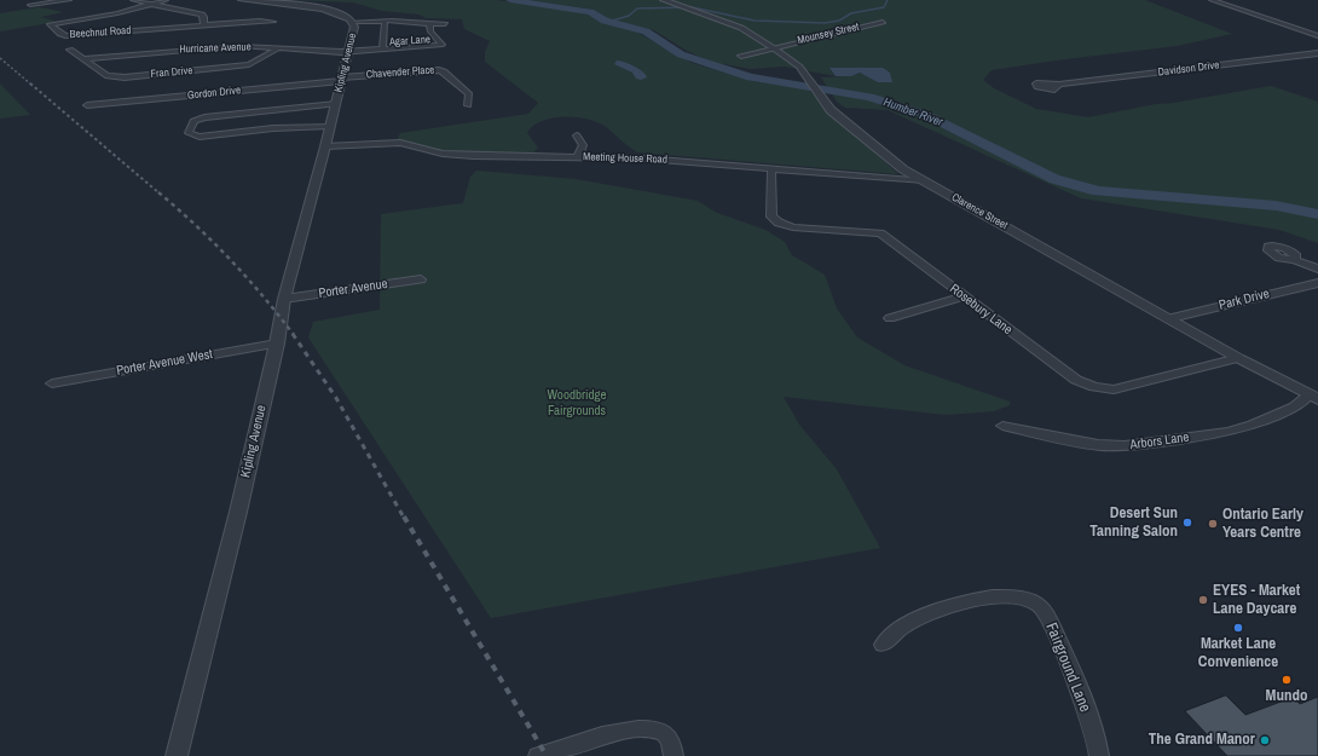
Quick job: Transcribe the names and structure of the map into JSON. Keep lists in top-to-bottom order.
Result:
{
  "streets": {
    "street": [
      "Beechnut Road",
      "Mounsey Street",
      "Agar Lane",
      "Hurricane Avenue",
      "Kipling Avenue",
      "Davidson Drive",
      "Fran Drive",
      "Chavender Place",
      "Gordon Drive",
      "Meeting House Road",
      "Clarence Street",
      "Porter Avenue",
      "Park Drive",
      "Rosebury Lane",
      "Porter Avenue West",
      "Arbors Lane",
      "Fairground Lane"
    ]
  },
  "crossings": [
    ["Mounsey Street", "Clarence Street"],
    ["Agar Lane", "Hurricane Avenue"],
    ["Hurricane Avenue", "Kipling Avenue"],
    ["Hurricane Avenue", "Fran Drive"],
    ["Kipling Avenue", "Chavender Place"],
    ["Kipling Avenue", "Gordon Drive"],
    ["Kipling Avenue", "Meeting House Road"],
    ["Kipling Avenue", "Porter Avenue"],
    ["Kipling Avenue", "Porter Avenue West"],
    ["Chavender Place", "Gordon Drive"],
    ["Meeting House Road", "Clarence Street"],
    ["Meeting House Road", "Rosebury Lane"],
    ["Clarence Street", "Park Drive"],
    ["Clarence Street", "Rosebury Lane"],
    ["Clarence Street", "Arbors Lane"]
  ],
  "water": ["Humber River"],
  "parks": ["Woodbridge Fairgrounds"],
  "places": [
    "Desert Sun Tanning Salon",
    "Ontario Early Years Centre",
    "EYES - Market Lane Daycare",
    "Market Lane Convenience",
    "Mundo",
    "The Grand Manor"
  ]
}
